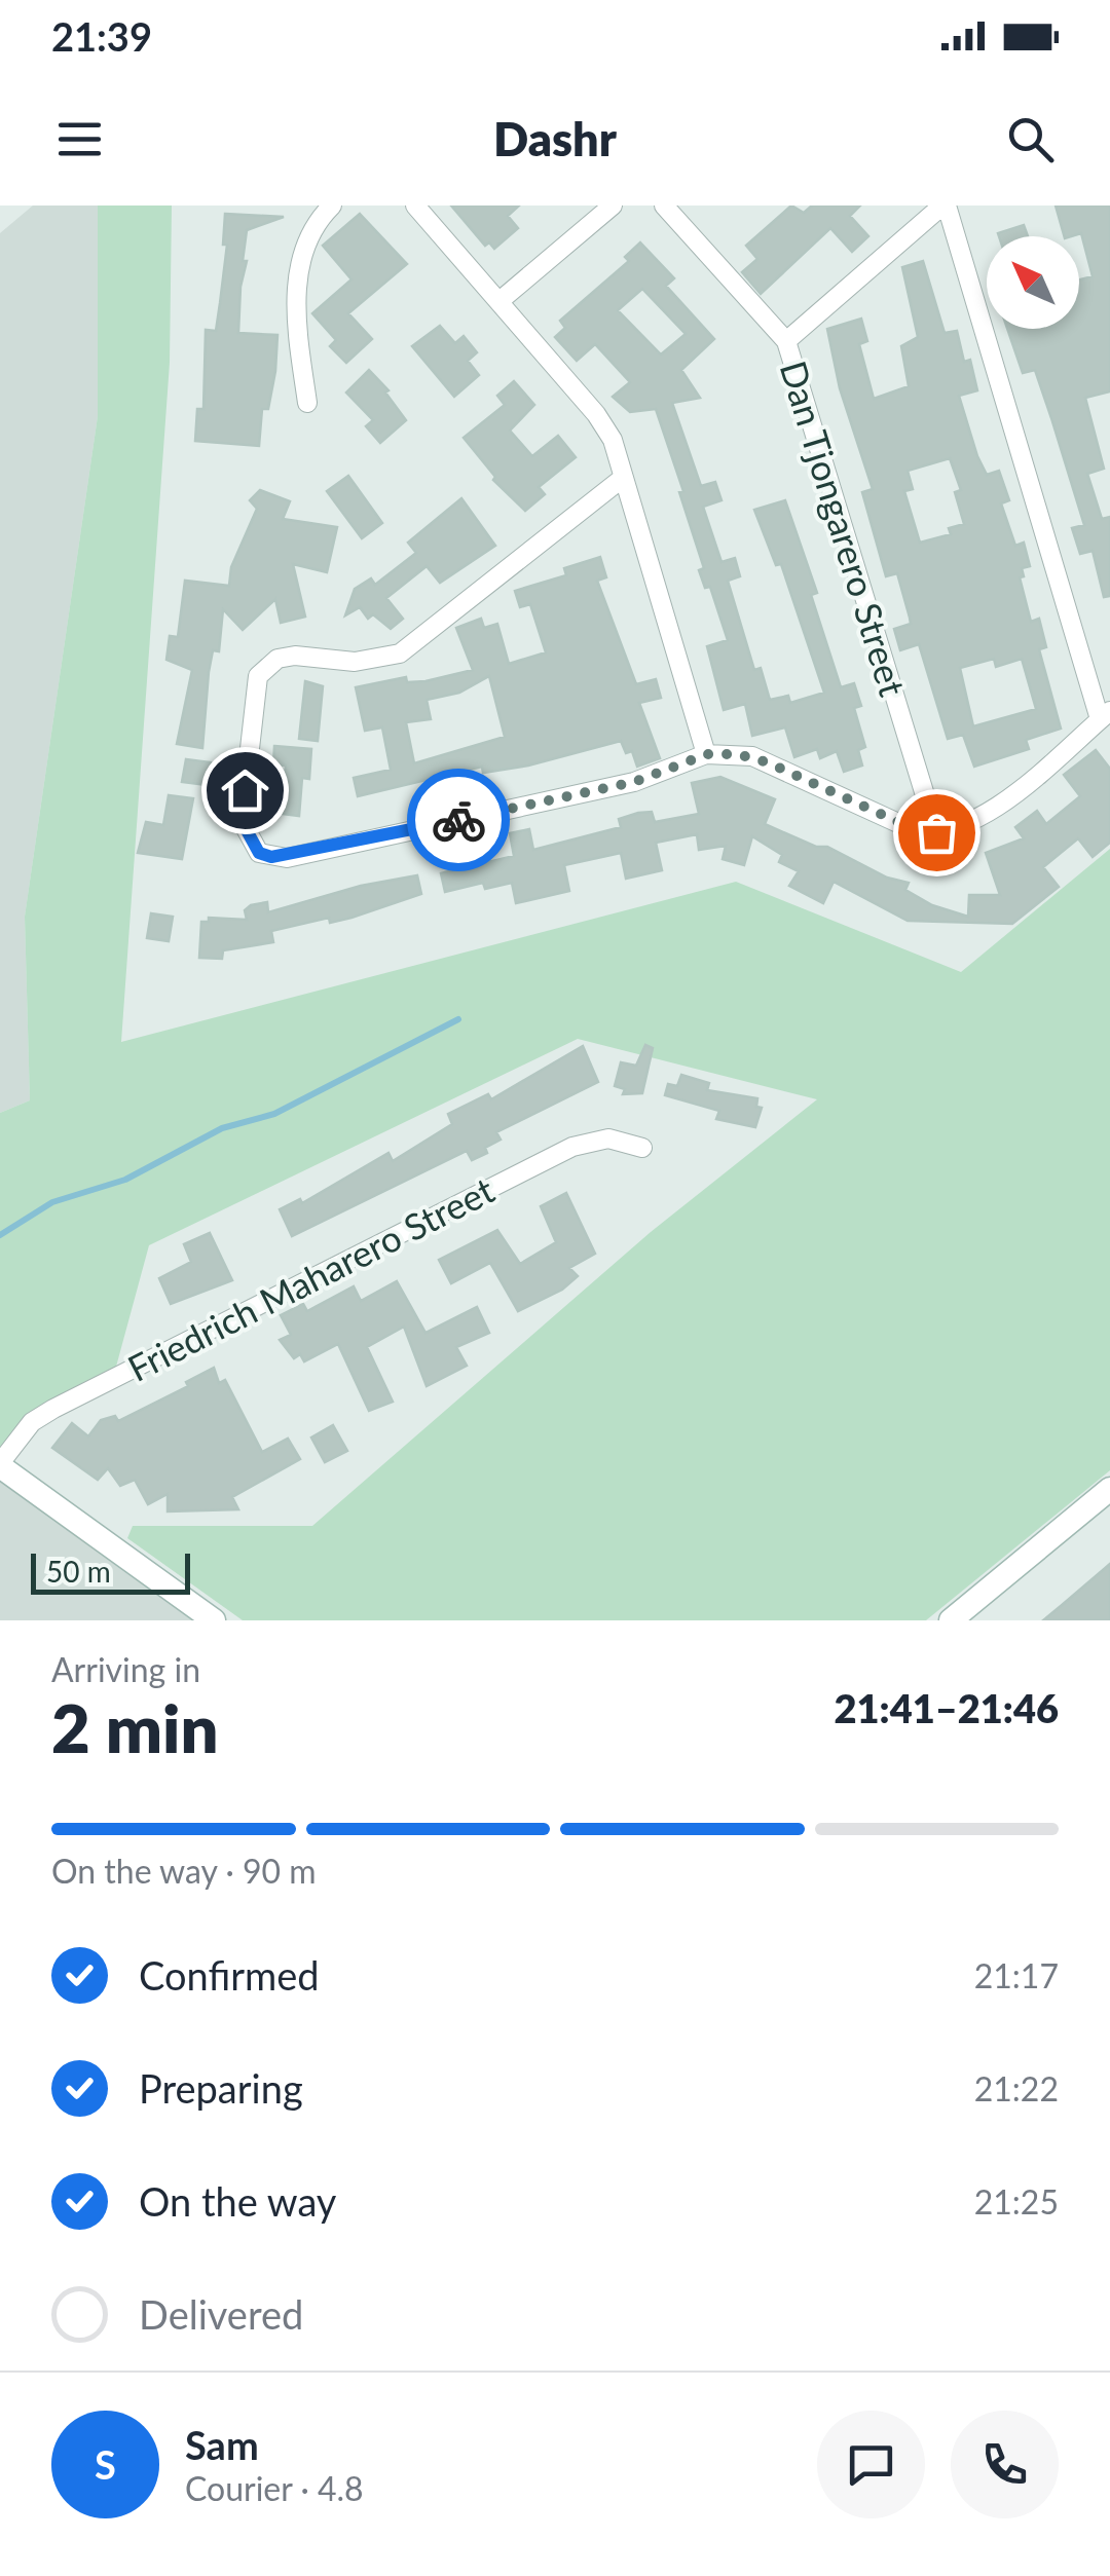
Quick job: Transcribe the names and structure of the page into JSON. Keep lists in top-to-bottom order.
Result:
{
  "streets": {
    "street": ["Dan Tjongarero Street", "Friedrich Maharero Street"]
  },
  "scale_bar": "50 m",
  "north": "top left",
  "page": {
    "status": "21:39",
    "header": "Dashr",
    "scale": "50 m",
    "heading": ["2 min", "Arriving in", "21:41–21:46"],
    "panel": ["Sam", "Courier · 4.8"],
    "bar": "On the way · 90 m",
    "list": [
      ["Confirmed", "21:17"],
      ["Preparing", "21:22"],
      ["On the way", "21:25"],
      "Delivered"
    ],
    "round": "S"
  }
}
